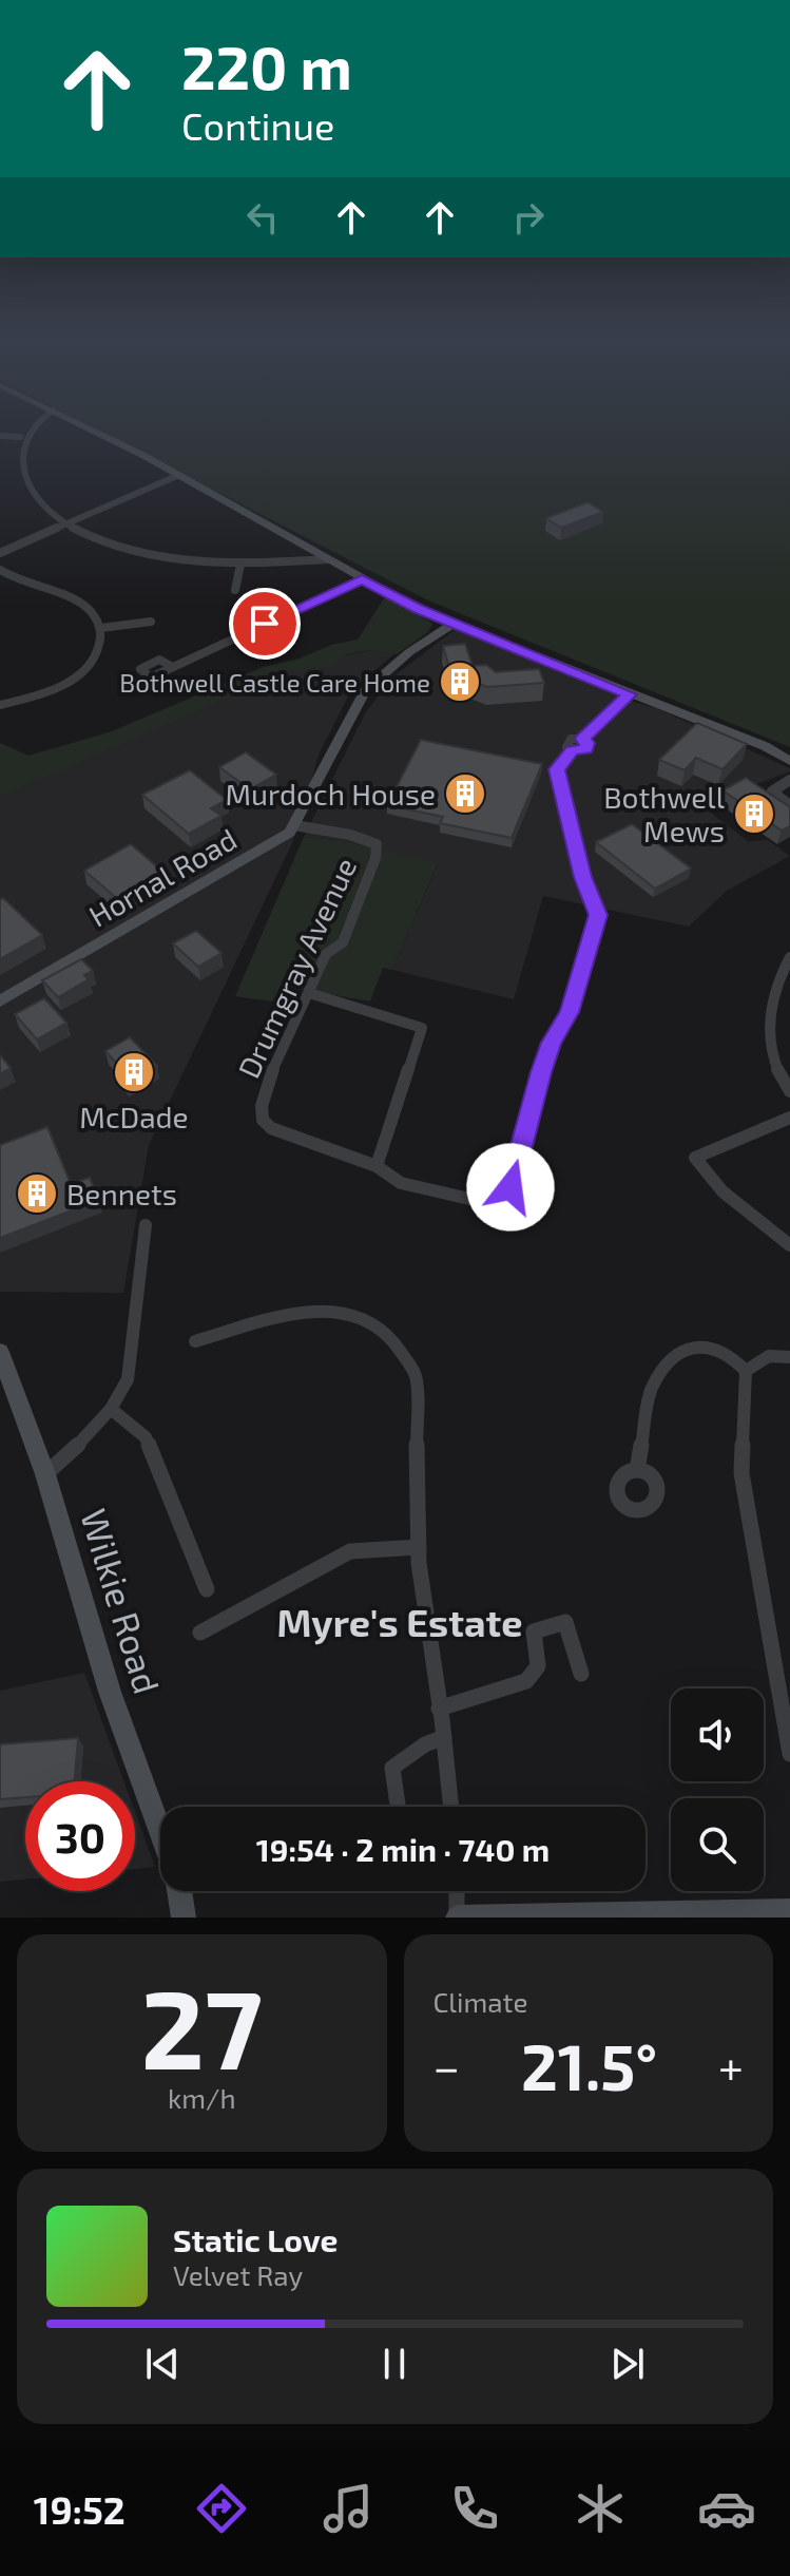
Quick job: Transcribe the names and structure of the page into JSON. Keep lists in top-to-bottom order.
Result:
{
  "streets": {
    "main road": ["Hornal Road", "Wilkie Road"],
    "street": ["Drumgray Avenue"]
  },
  "crossings": [
    ["Hornal Road", "Drumgray Avenue"]
  ],
  "districts": ["Myre's Estate"],
  "places": {
    "building": [
      "Bothwell Castle Care Home",
      "Murdoch House",
      "Bothwell Mews",
      "McDade",
      "Bennets"
    ]
  },
  "page": {
    "turn": ["220 m", "Continue"],
    "limit": "30",
    "trip": "19:54 · 2 min · 740 m",
    "tile": [
      ["27", "km/h"],
      "Climate"
    ],
    "heat": ["−", "21.5°", "+"],
    "song": ["Static Love", "Velvet Ray"],
    "tabs": "19:52"
  }
}
